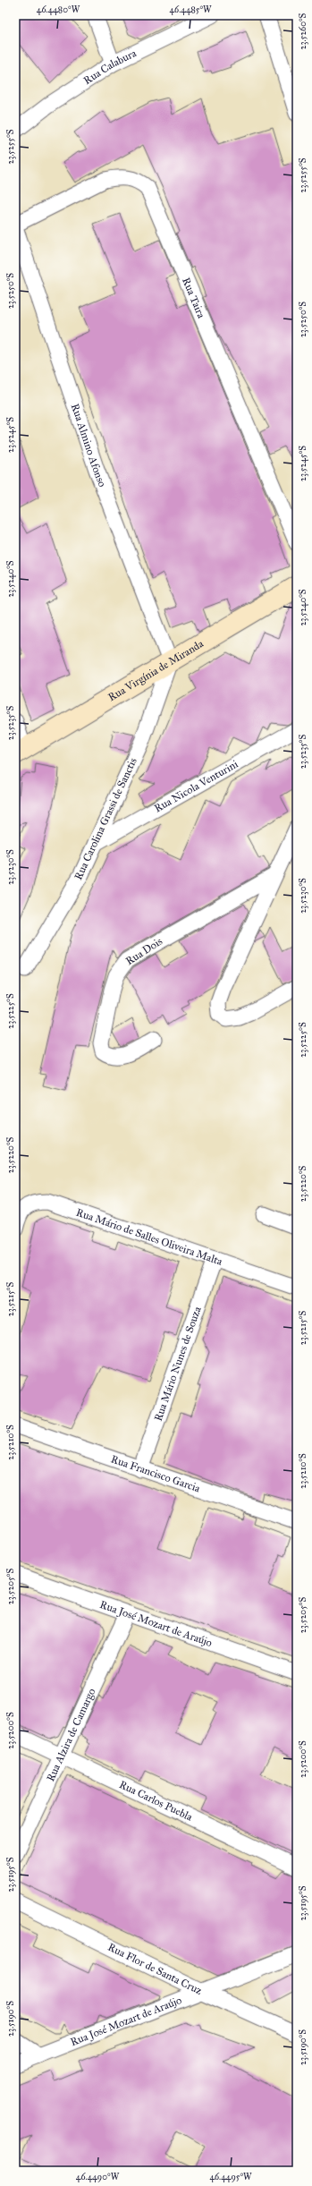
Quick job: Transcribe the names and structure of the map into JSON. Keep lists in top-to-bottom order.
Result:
{
  "streets": {
    "street": [
      "Rua Calabura",
      "Rua Taira",
      "Rua Almino Afonso",
      "Rua Virgínia de Miranda",
      "Rua Nicola Venturini",
      "Rua Carolina Grassi de Sanctis",
      "Rua Dois",
      "Rua Mário de Salles Oliveira Malta",
      "Rua Mário Nunes de Souza",
      "Rua Francisco Garcia",
      "Rua José Mozart de Araújo",
      "Rua Alzira de Camargo",
      "Rua Carlos Puebla",
      "Rua Flor de Santa Cruz"
    ]
  },
  "crossings": [
    ["Rua Taira", "Rua Almino Afonso"],
    ["Rua Almino Afonso", "Rua Virgínia de Miranda"],
    ["Rua Almino Afonso", "Rua Carolina Grassi de Sanctis"],
    ["Rua Virgínia de Miranda", "Rua Carolina Grassi de Sanctis"],
    ["Rua Nicola Venturini", "Rua Carolina Grassi de Sanctis"],
    ["Rua Mário de Salles Oliveira Malta", "Rua Mário Nunes de Souza"],
    ["Rua Mário Nunes de Souza", "Rua Francisco Garcia"],
    ["Rua José Mozart de Araújo", "Rua Alzira de Camargo"],
    ["Rua José Mozart de Araújo", "Rua Flor de Santa Cruz"],
    ["Rua Alzira de Camargo", "Rua Carlos Puebla"]
  ],
  "coordinates": [
    "46.4480°W",
    "46.4485°W",
    "23.5260°S",
    "23.5255°S",
    "23.5250°S",
    "23.5245°S",
    "23.5240°S",
    "23.5235°S",
    "23.5230°S",
    "23.5225°S",
    "23.5220°S",
    "23.5215°S",
    "23.5210°S",
    "23.5205°S",
    "23.5200°S",
    "23.5195°S",
    "23.5190°S",
    "46.4490°W",
    "46.4495°W"
  ]
}
